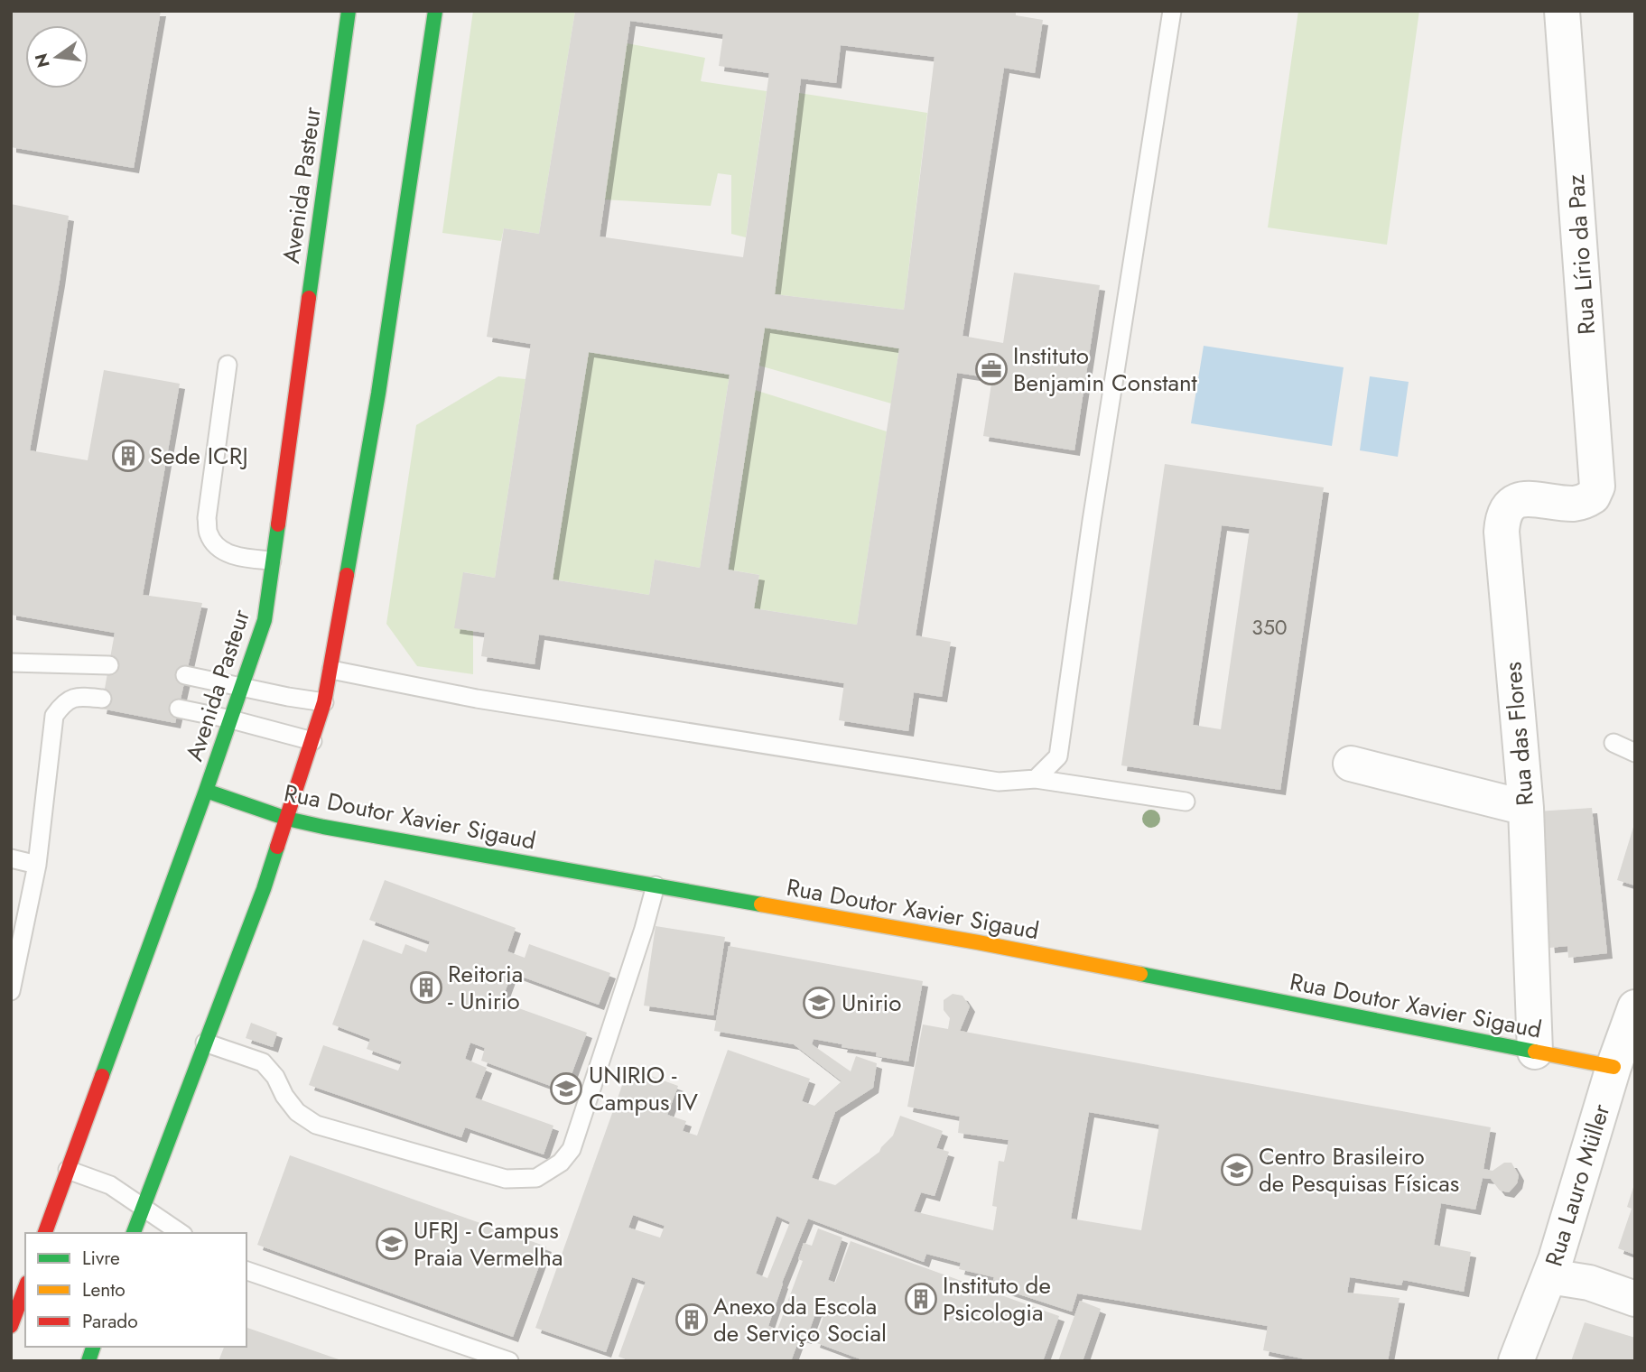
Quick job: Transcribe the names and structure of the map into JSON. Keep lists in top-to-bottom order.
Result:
{
  "streets": {
    "street": [
      "Avenida Pasteur",
      "Rua Lírio da Paz",
      "Rua das Flores",
      "Rua Doutor Xavier Sigaud",
      "Rua Lauro Müller"
    ]
  },
  "crossings": [
    ["Avenida Pasteur", "Rua Doutor Xavier Sigaud"],
    ["Rua Lírio da Paz", "Rua das Flores"],
    ["Rua das Flores", "Rua Doutor Xavier Sigaud"],
    ["Rua Doutor Xavier Sigaud", "Rua Lauro Müller"]
  ],
  "places": {
    "office": ["Instituto Benjamin Constant"],
    "building": [
      "Sede ICRJ",
      "Reitoria - Unirio",
      "Instituto de Psicologia",
      "Anexo da Escola de Serviço Social"
    ],
    "school or university": [
      "Unirio",
      "UNIRIO - Campus IV",
      "Centro Brasileiro de Pesquisas Físicas",
      "UFRJ - Campus Praia Vermelha"
    ]
  },
  "house_numbers": ["350"],
  "legend": ["Livre", "Lento", "Parado"],
  "north": "left"
}
